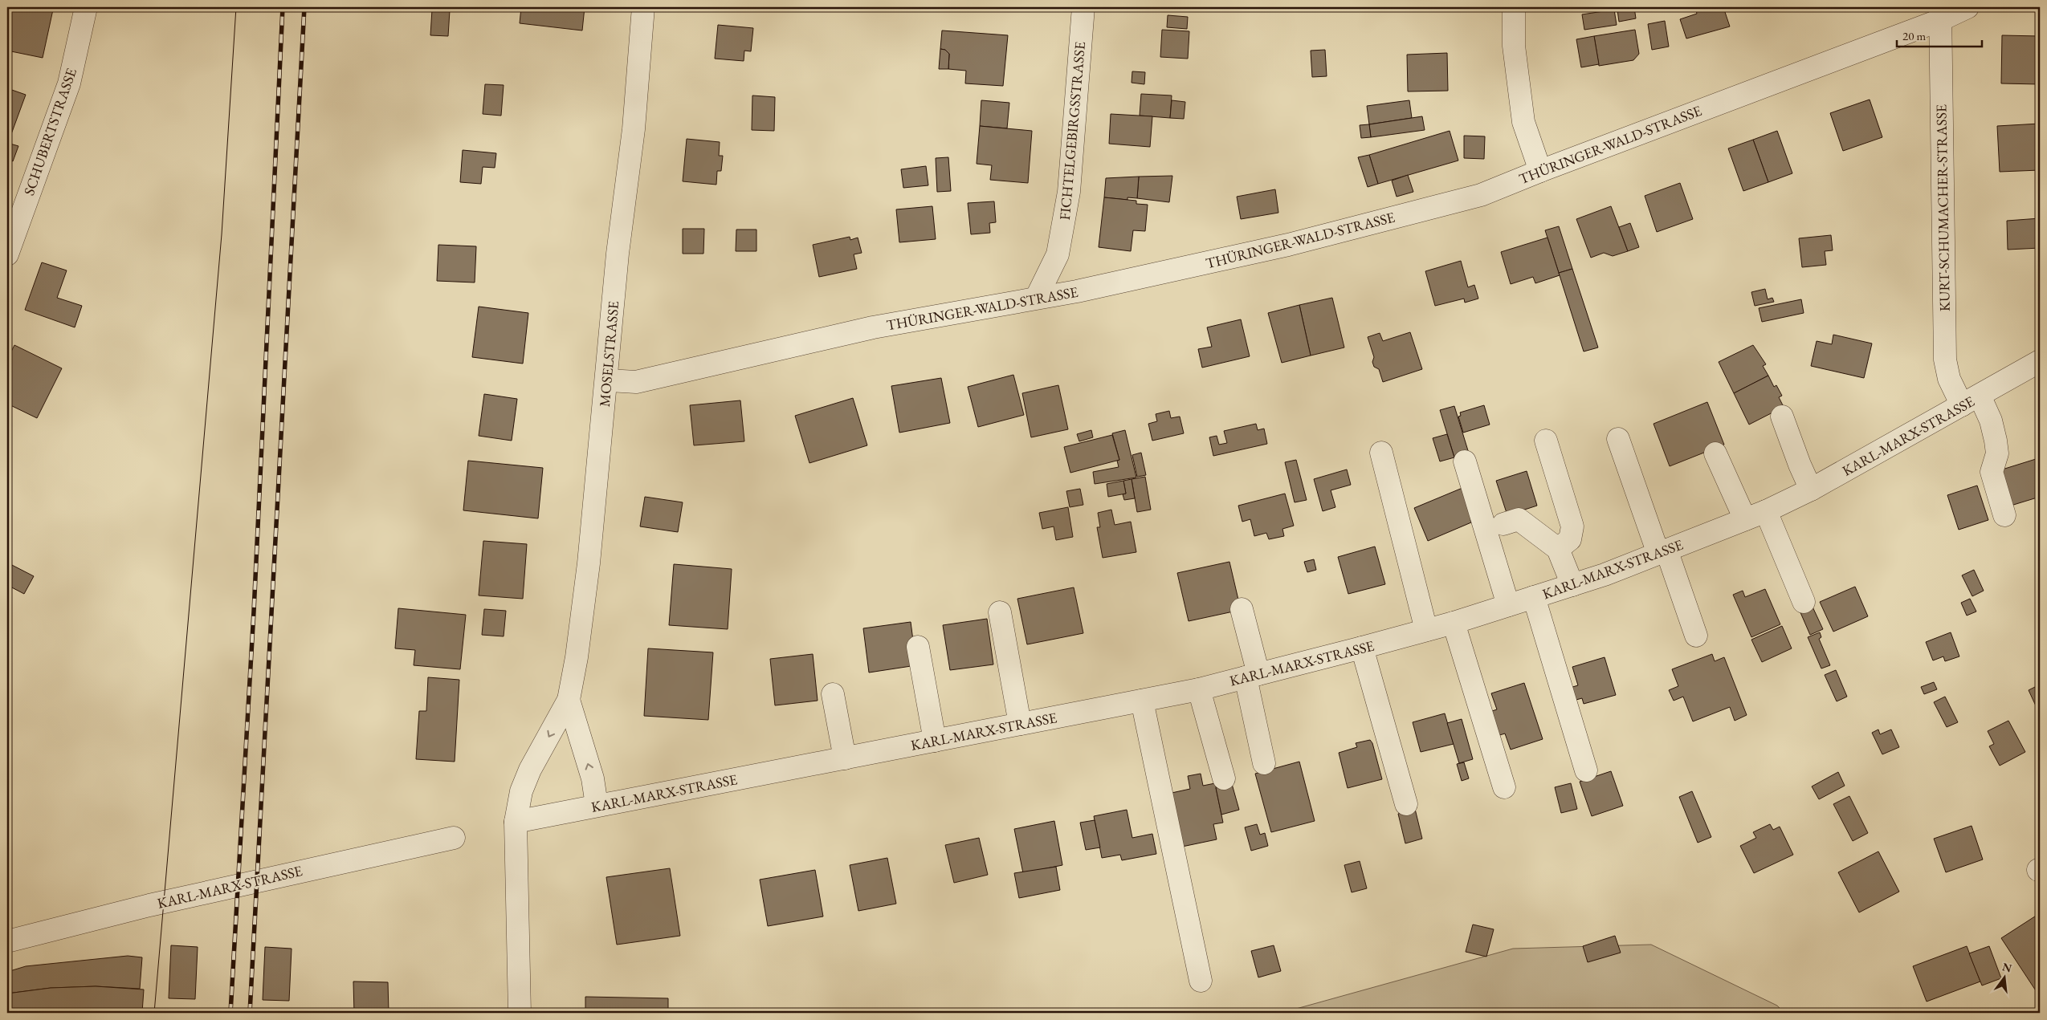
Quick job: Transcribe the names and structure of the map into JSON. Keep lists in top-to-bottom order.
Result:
{
  "streets": {
    "street": [
      "FICHTELGEBIRGSSTRASSE",
      "SCHUBERTSTRASSE",
      "THÜRINGER-WALD-STRASSE",
      "KURT-SCHUMACHER-STRASSE",
      "MOSELSTRASSE",
      "KARL-MARX-STRASSE"
    ]
  },
  "crossings": [
    ["FICHTELGEBIRGSSTRASSE", "THÜRINGER-WALD-STRASSE"],
    ["THÜRINGER-WALD-STRASSE", "KURT-SCHUMACHER-STRASSE"],
    ["THÜRINGER-WALD-STRASSE", "MOSELSTRASSE"],
    ["KURT-SCHUMACHER-STRASSE", "KARL-MARX-STRASSE"],
    ["MOSELSTRASSE", "KARL-MARX-STRASSE"]
  ],
  "scale_bar": "20 m",
  "north": "top"
}
